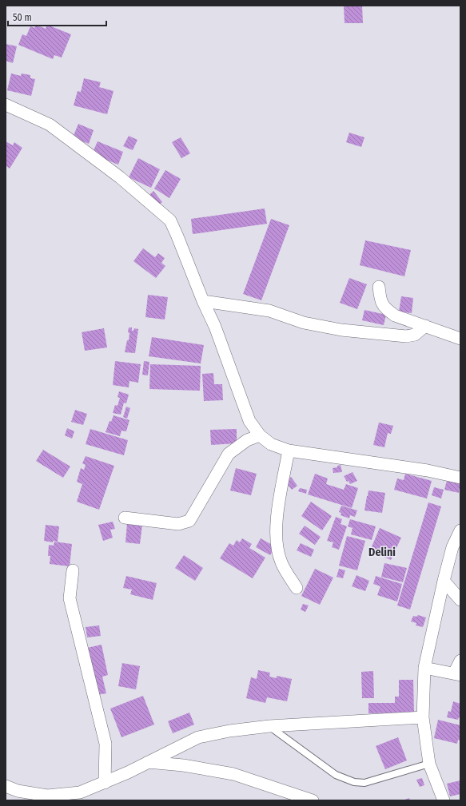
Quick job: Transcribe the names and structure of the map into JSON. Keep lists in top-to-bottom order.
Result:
{
  "districts": ["Delini"],
  "scale_bar": "50 m"
}
